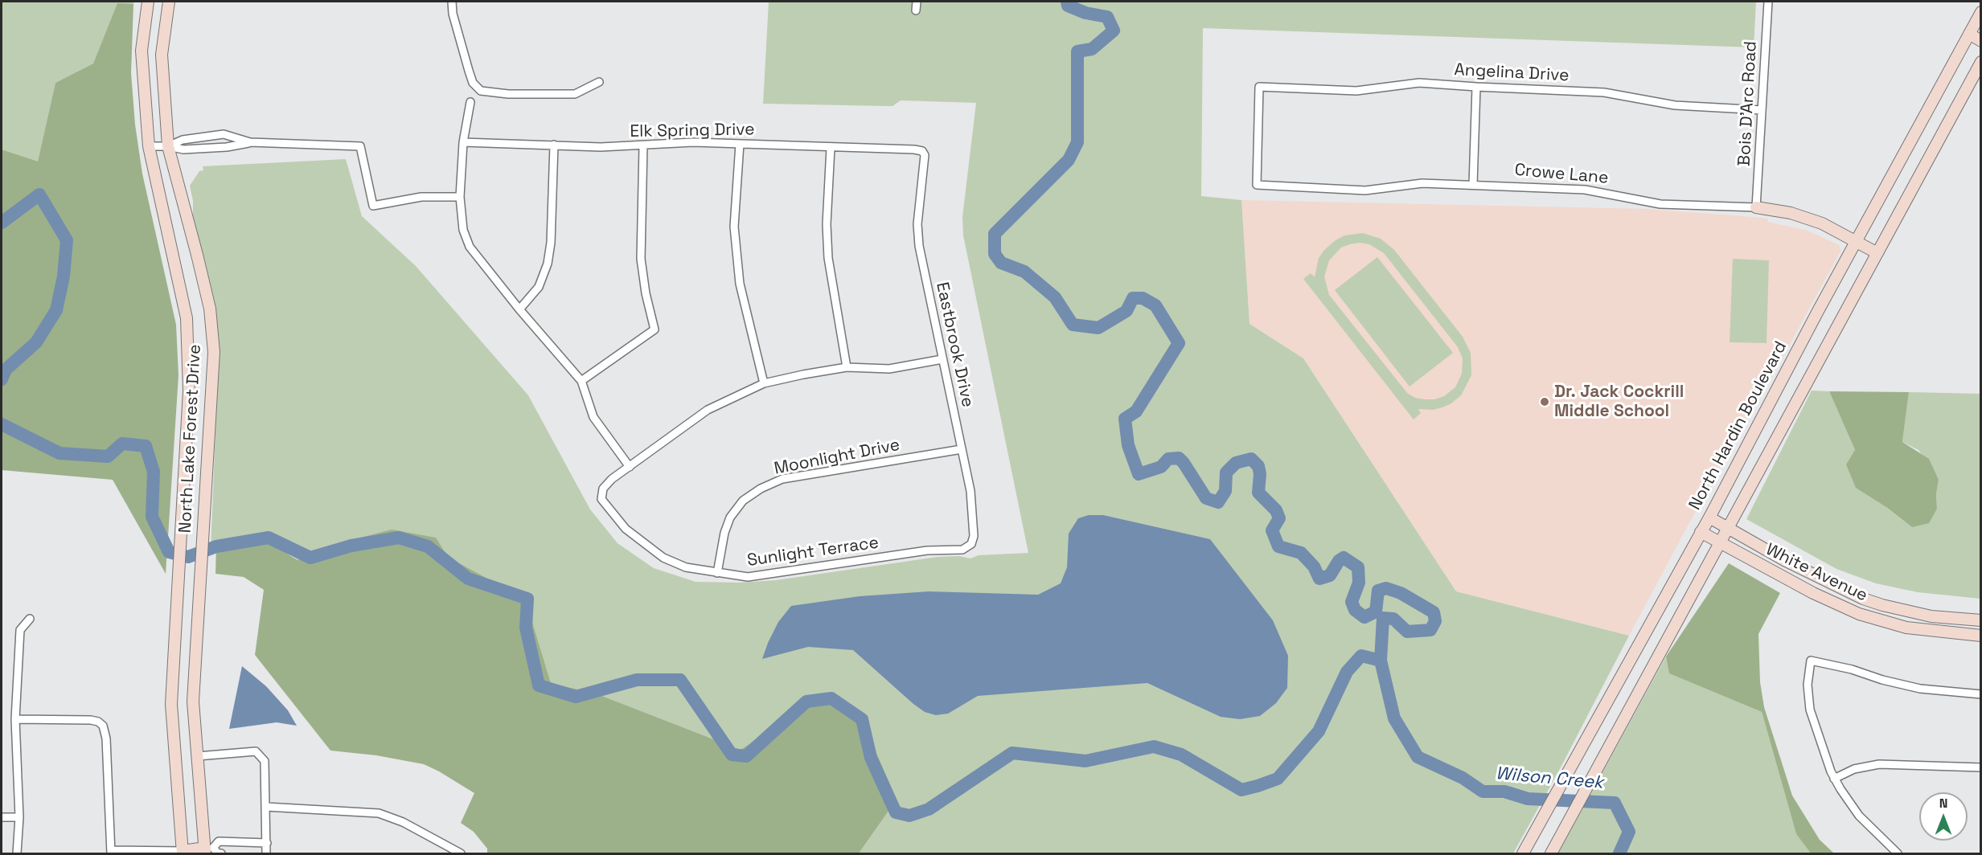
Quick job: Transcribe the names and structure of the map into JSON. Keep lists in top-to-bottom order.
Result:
{
  "streets": {
    "main road": [
      "Crowe Lane",
      "North Hardin Boulevard",
      "North Lake Forest Drive",
      "White Avenue"
    ],
    "street": [
      "Angelina Drive",
      "Bois D'Arc Road",
      "Elk Spring Drive",
      "Eastbrook Drive",
      "Moonlight Drive",
      "Sunlight Terrace"
    ]
  },
  "crossings": [
    ["Angelina Drive", "Bois D'Arc Road"],
    ["Angelina Drive", "Crowe Lane"],
    ["Bois D'Arc Road", "Crowe Lane"],
    ["Elk Spring Drive", "Eastbrook Drive"],
    ["Crowe Lane", "North Hardin Boulevard"],
    ["Eastbrook Drive", "Moonlight Drive"],
    ["Eastbrook Drive", "Sunlight Terrace"],
    ["North Hardin Boulevard", "White Avenue"],
    ["Moonlight Drive", "Sunlight Terrace"]
  ],
  "water": ["Wilson Creek"],
  "places": ["Dr. Jack Cockrill Middle School"],
  "north": "top"
}
